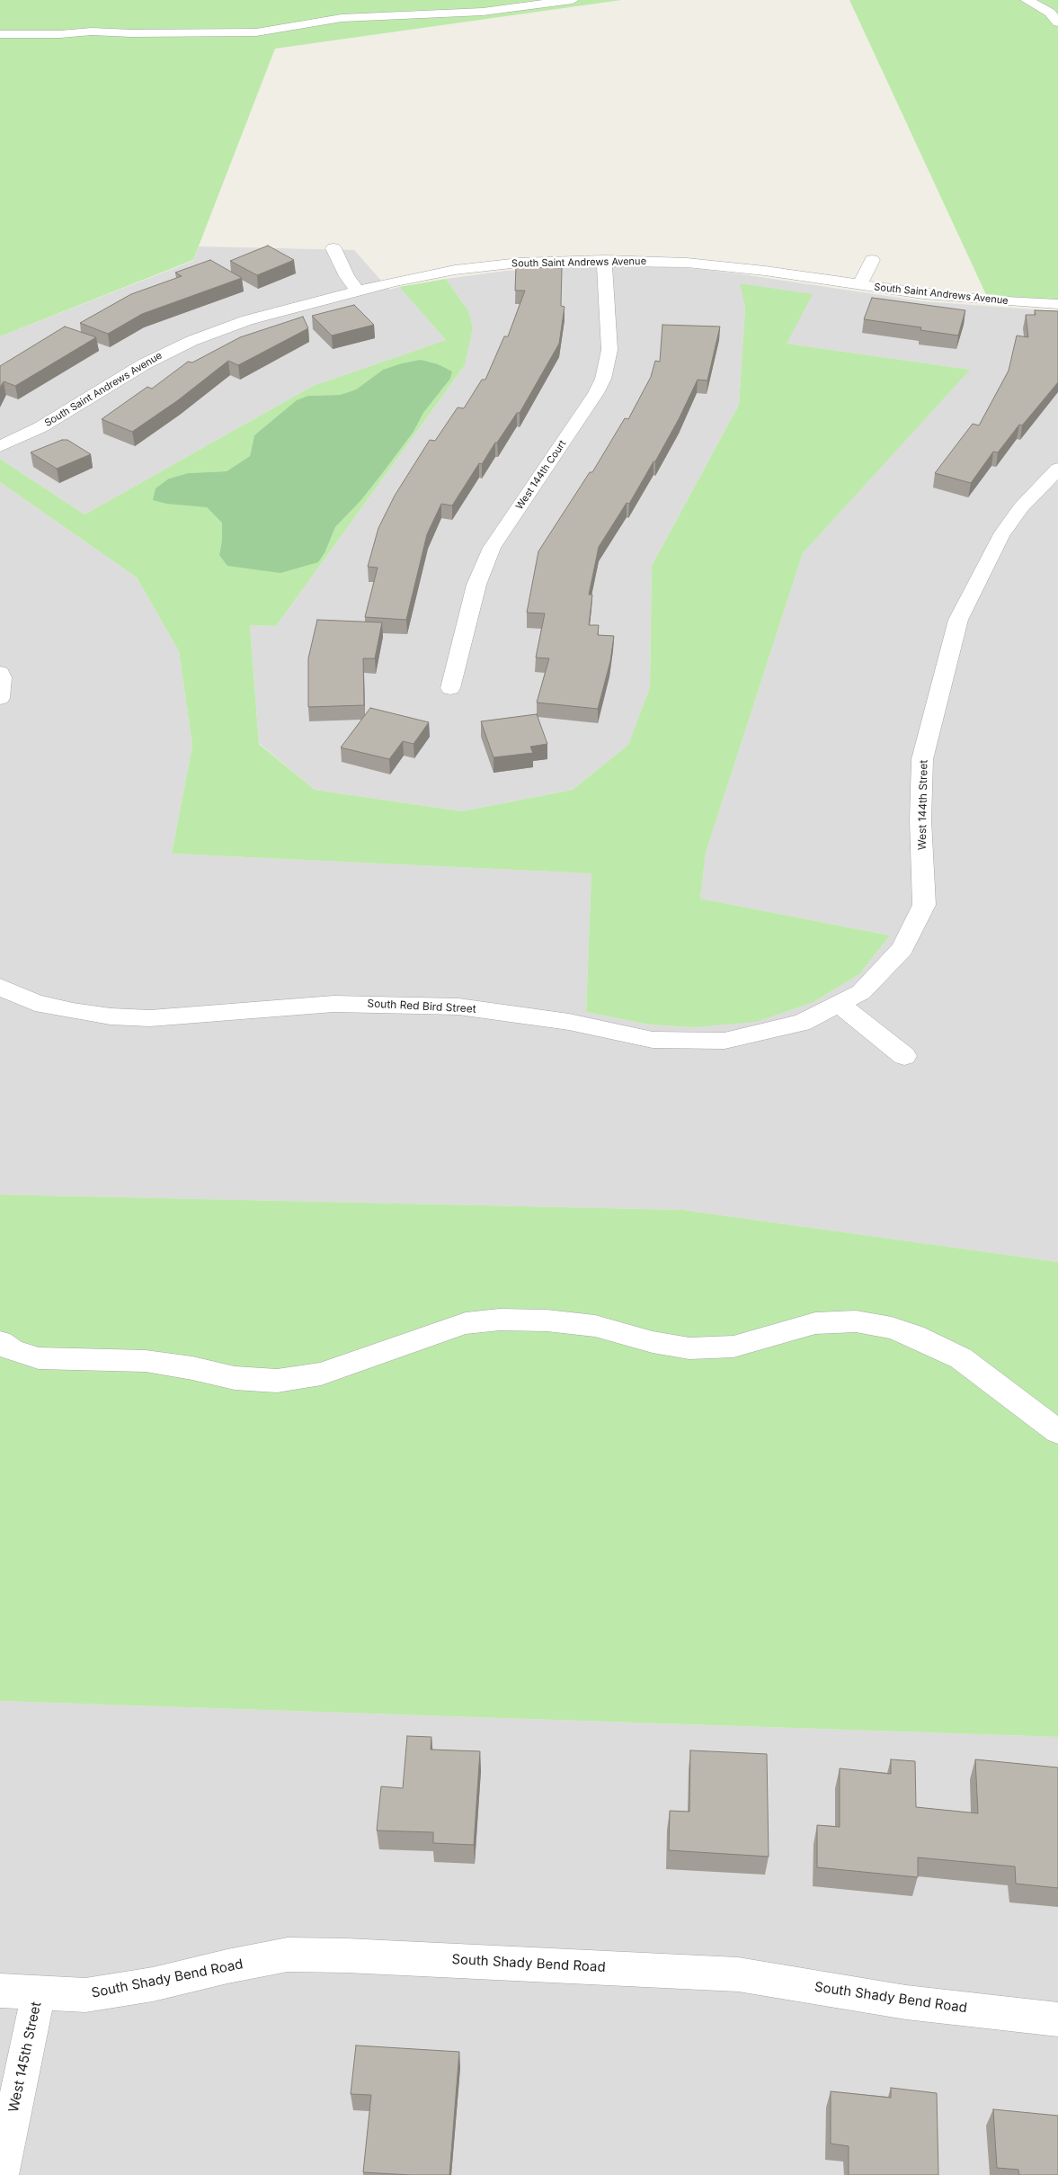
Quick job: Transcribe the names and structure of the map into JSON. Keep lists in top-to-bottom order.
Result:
{
  "streets": {
    "street": [
      "South Saint Andrews Avenue",
      "West 144th Court",
      "West 144th Street",
      "South Red Bird Street",
      "South Shady Bend Road",
      "West 145th Street"
    ]
  },
  "crossings": [
    ["South Saint Andrews Avenue", "West 144th Court"],
    ["West 144th Street", "South Red Bird Street"],
    ["South Shady Bend Road", "West 145th Street"]
  ]
}
